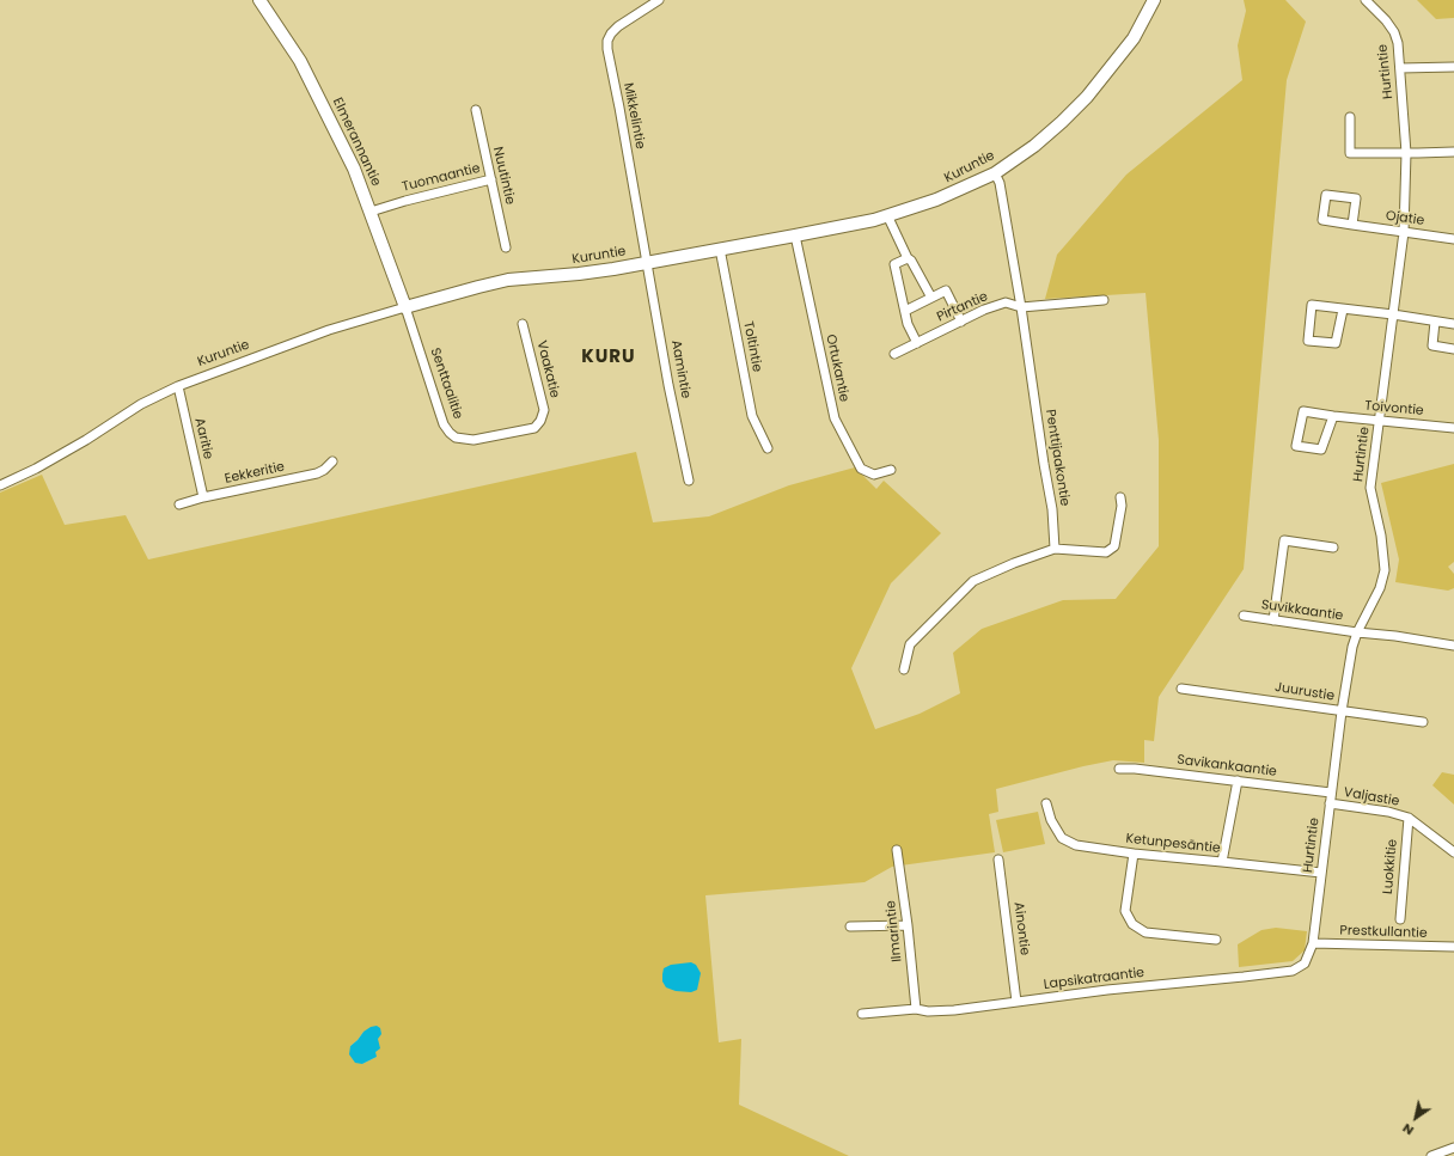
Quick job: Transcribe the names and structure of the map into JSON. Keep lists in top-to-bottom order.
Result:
{
  "streets": {
    "street": [
      "Hurtintie",
      "Mikkelintie",
      "Elmerannantie",
      "Kuruntie",
      "Nuutintie",
      "Tuomaantie",
      "Ojatie",
      "Pirtantie",
      "Toltintie",
      "Ortukantie",
      "Vaakatie",
      "Aamintie",
      "Senttaalitie",
      "Toivontie",
      "Aaritie",
      "Penttijaakontie",
      "Eekkeritie",
      "Suvikkaantie",
      "Juurustie",
      "Savikankaantie",
      "Valjastie",
      "Ketunpesäntie",
      "Luokkitie",
      "Ainontie",
      "Ilmarintie",
      "Prestkullantie",
      "Lapsikatraantie"
    ]
  },
  "crossings": [
    ["Hurtintie", "Ojatie"],
    ["Hurtintie", "Toivontie"],
    ["Hurtintie", "Suvikkaantie"],
    ["Hurtintie", "Juurustie"],
    ["Hurtintie", "Savikankaantie"],
    ["Hurtintie", "Valjastie"],
    ["Hurtintie", "Ketunpesäntie"],
    ["Hurtintie", "Prestkullantie"],
    ["Hurtintie", "Lapsikatraantie"],
    ["Mikkelintie", "Kuruntie"],
    ["Mikkelintie", "Aamintie"],
    ["Elmerannantie", "Kuruntie"],
    ["Elmerannantie", "Tuomaantie"],
    ["Elmerannantie", "Senttaalitie"],
    ["Kuruntie", "Toltintie"],
    ["Kuruntie", "Ortukantie"],
    ["Kuruntie", "Aamintie"],
    ["Kuruntie", "Senttaalitie"],
    ["Kuruntie", "Aaritie"],
    ["Kuruntie", "Penttijaakontie"],
    ["Nuutintie", "Tuomaantie"],
    ["Pirtantie", "Penttijaakontie"],
    ["Vaakatie", "Senttaalitie"],
    ["Aaritie", "Eekkeritie"],
    ["Valjastie", "Luokkitie"],
    ["Ainontie", "Lapsikatraantie"],
    ["Ilmarintie", "Lapsikatraantie"],
    ["Prestkullantie", "Lapsikatraantie"]
  ],
  "districts": ["KURU"],
  "north": "bottom left"
}
